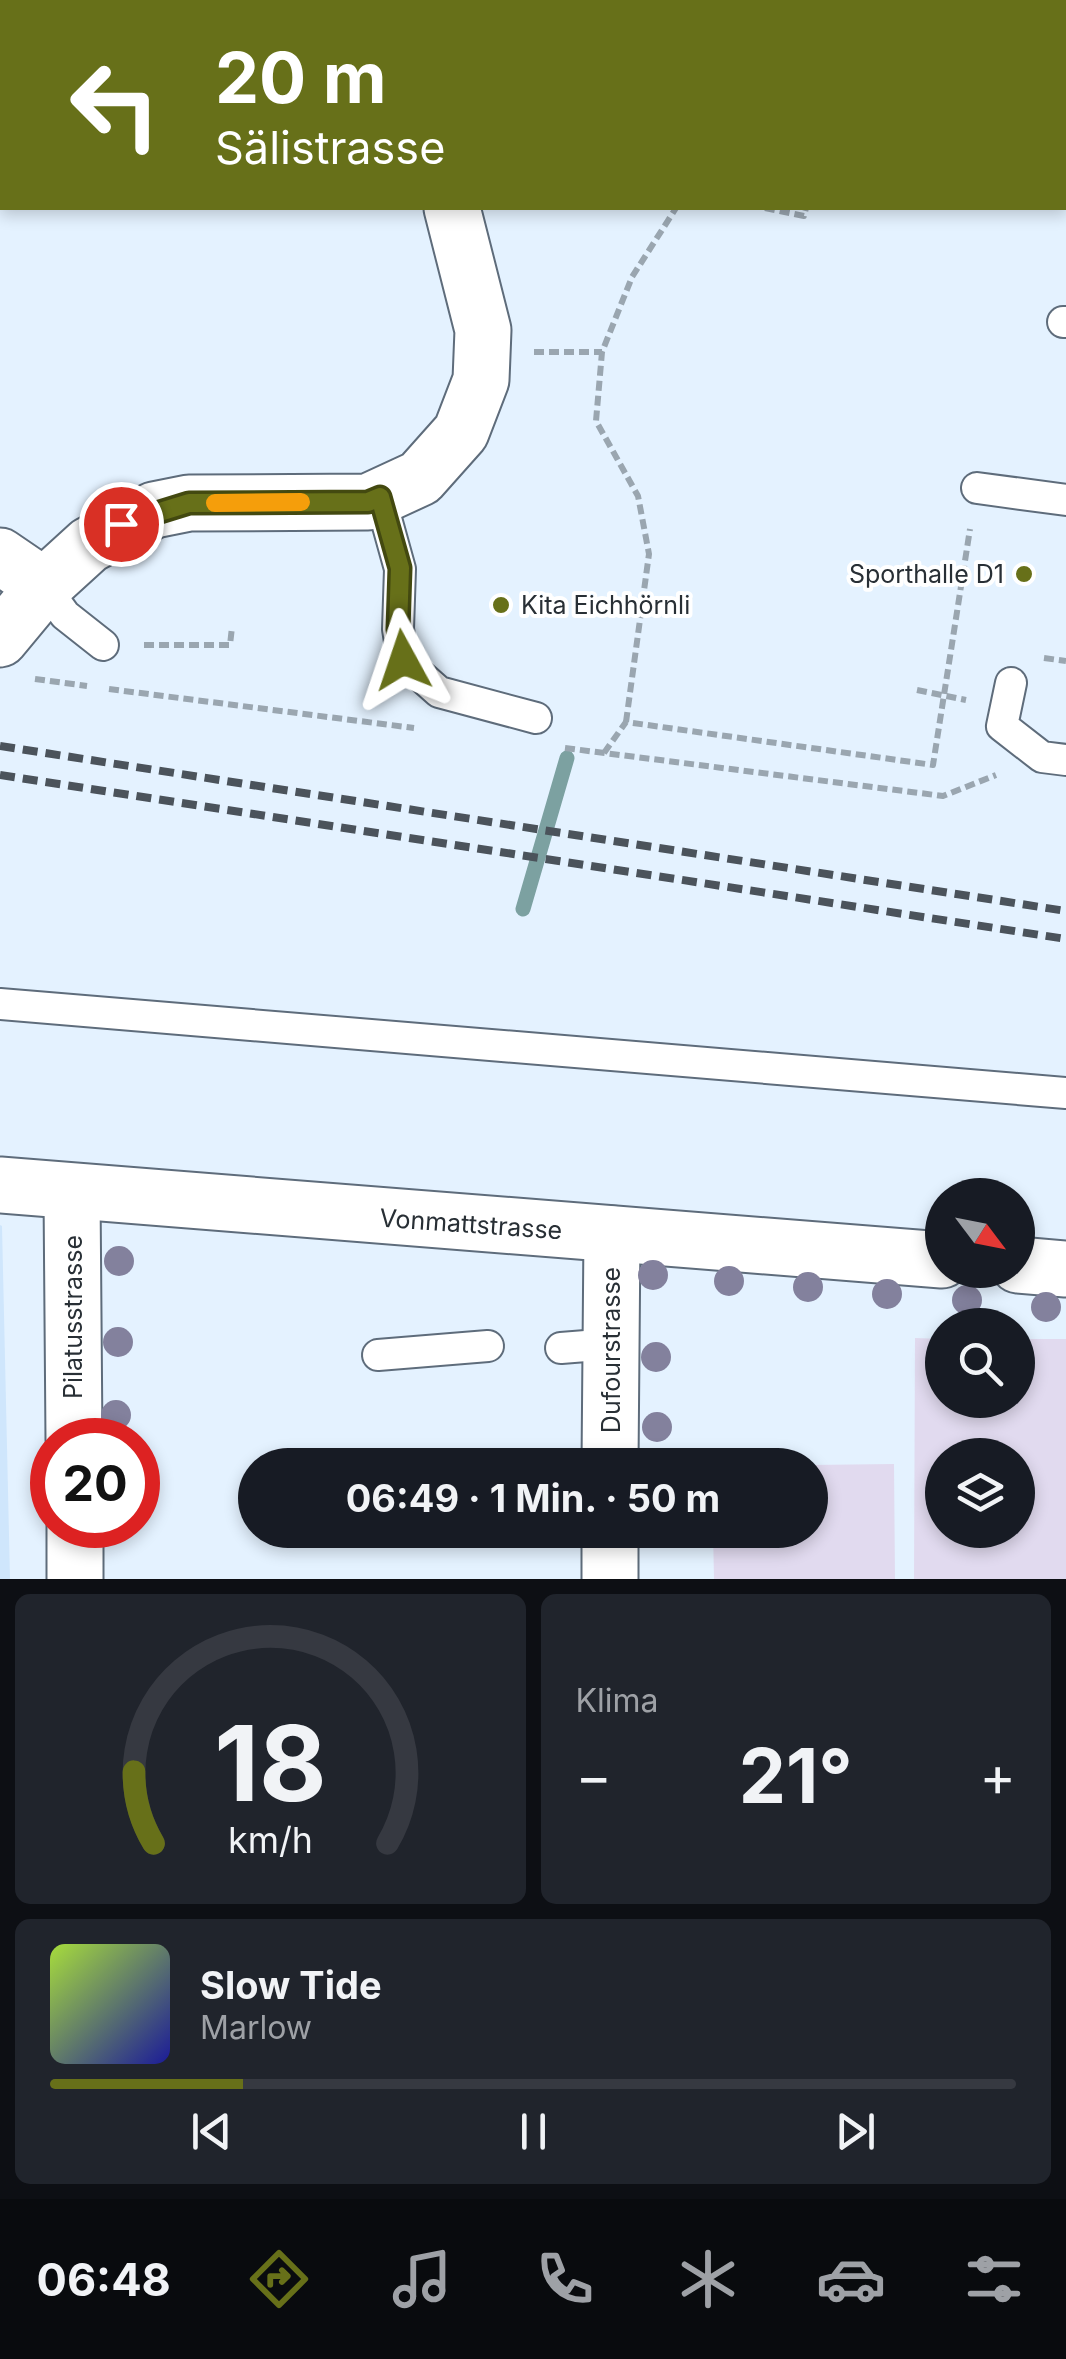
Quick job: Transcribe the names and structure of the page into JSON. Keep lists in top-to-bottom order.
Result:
{
  "streets": {
    "street": ["Vonmattstrasse", "Pilatusstrasse", "Dufourstrasse"]
  },
  "crossings": [
    ["Vonmattstrasse", "Pilatusstrasse"],
    ["Vonmattstrasse", "Dufourstrasse"]
  ],
  "places": ["Sporthalle D1", "Kita Eichhörnli"],
  "north": "bottom right",
  "page": {
    "turn": ["20 m", "Sälistrasse"],
    "limit": "20",
    "trip": "06:49 · 1 Min. · 50 m",
    "tile": "Klima",
    "heat": ["−", "21°", "+"],
    "song": ["Slow Tide", "Marlow"],
    "tabs": "06:48",
    "gauge": ["18", "km/h"]
  }
}
